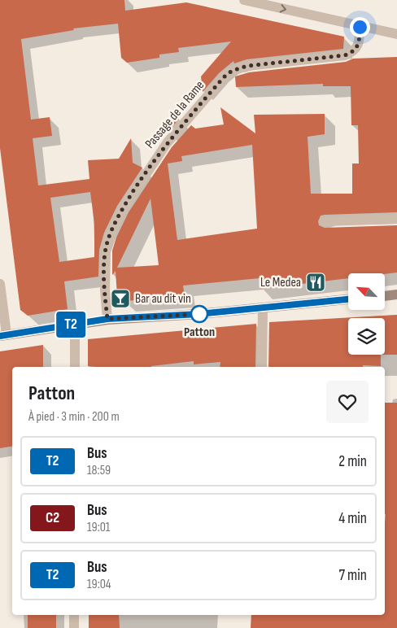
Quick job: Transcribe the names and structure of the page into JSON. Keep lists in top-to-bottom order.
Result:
{
  "streets": {
    "street": ["Passage de la Rame"]
  },
  "places": {
    "restaurant": ["Le Medea"],
    "bar": ["Bar au dit vin"],
    "other": ["Patton"]
  },
  "lines": ["bus line T2"],
  "north": "top left",
  "page": {
    "on_map": "T2",
    "heading": ["Patton", "À pied · 3 min · 200 m"],
    "list": [
      {
        "mark": "T2",
        "name": "Bus",
        "note": "18:59",
        "value": "2 min"
      },
      {
        "mark": "C2",
        "name": "Bus",
        "note": "19:01",
        "value": "4 min"
      },
      {
        "mark": "T2",
        "name": "Bus",
        "note": "19:04",
        "value": "7 min"
      }
    ]
  }
}
